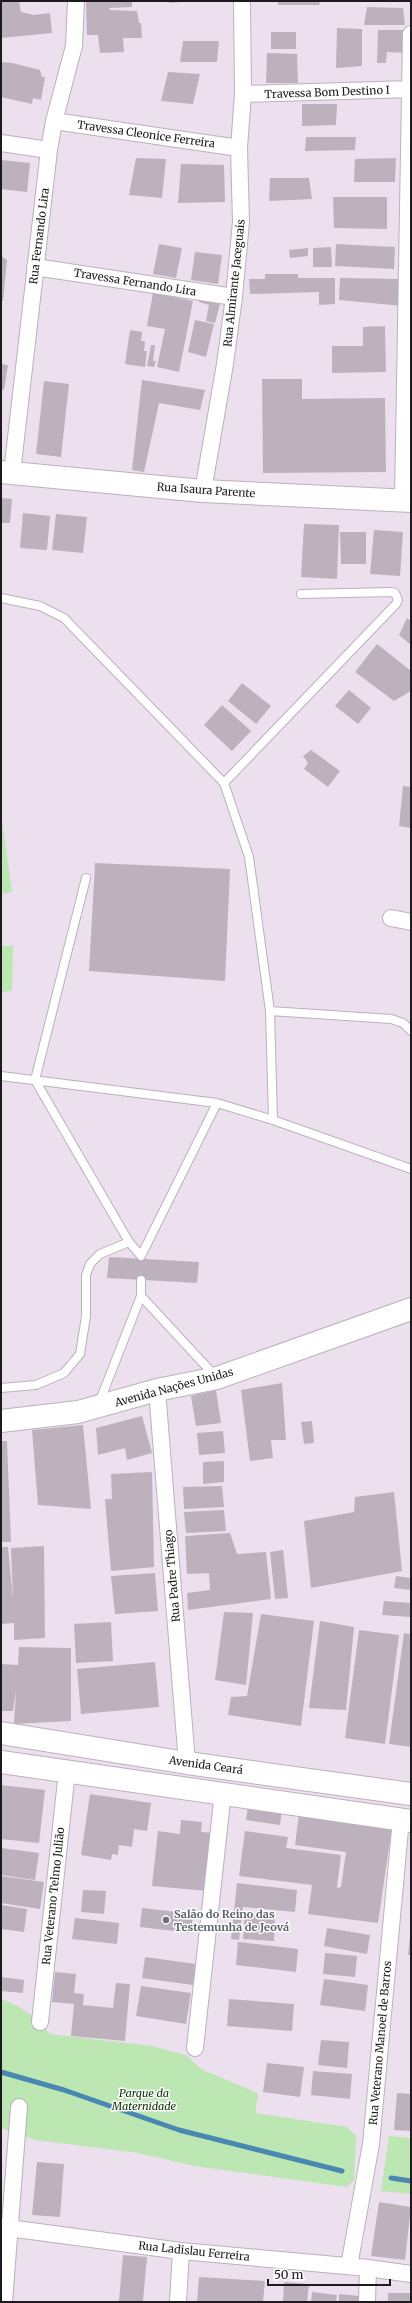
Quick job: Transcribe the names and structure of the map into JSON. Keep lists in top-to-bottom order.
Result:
{
  "streets": {
    "street": [
      "Travessa Bom Destino I",
      "Travessa Cleonice Ferreira",
      "Rua Fernando Lira",
      "Travessa Fernando Lira",
      "Rua Almirante Jaceguais",
      "Rua Isaura Parente",
      "Avenida Nações Unidas",
      "Rua Padre Thiago",
      "Avenida Ceará",
      "Rua Veterano Telmo Julião",
      "Rua Veterano Manoel de Barros",
      "Rua Ladislau Ferreira"
    ]
  },
  "crossings": [
    ["Travessa Bom Destino I", "Rua Almirante Jaceguais"],
    ["Travessa Cleonice Ferreira", "Rua Fernando Lira"],
    ["Travessa Cleonice Ferreira", "Rua Almirante Jaceguais"],
    ["Rua Fernando Lira", "Travessa Fernando Lira"],
    ["Rua Fernando Lira", "Rua Isaura Parente"],
    ["Travessa Fernando Lira", "Rua Almirante Jaceguais"],
    ["Rua Almirante Jaceguais", "Rua Isaura Parente"],
    ["Avenida Nações Unidas", "Rua Padre Thiago"],
    ["Rua Padre Thiago", "Avenida Ceará"],
    ["Rua Veterano Manoel de Barros", "Rua Ladislau Ferreira"]
  ],
  "parks": ["Parque da Maternidade"],
  "places": ["Salão do Reino das Testemunha de Jeová"],
  "scale_bar": "50 m"
}
